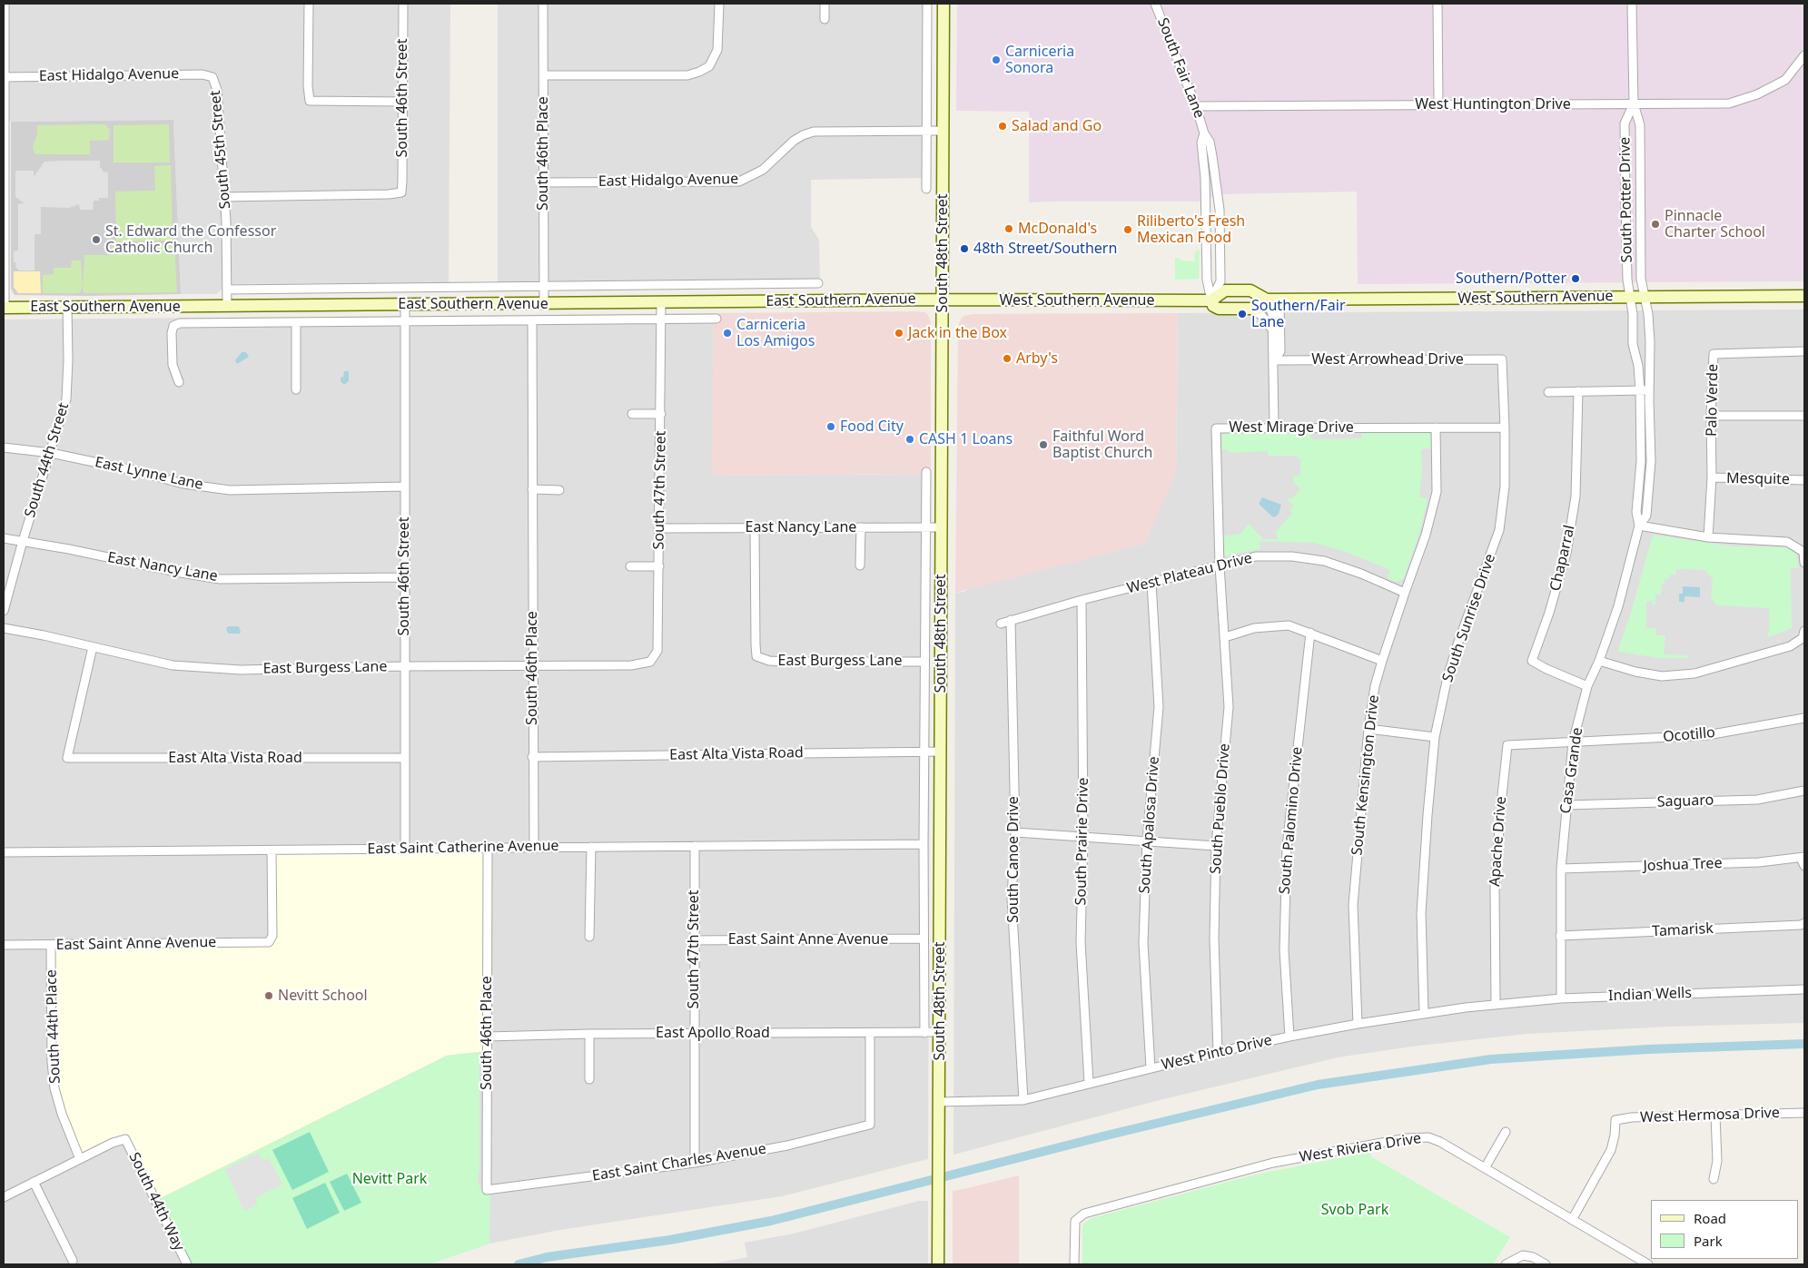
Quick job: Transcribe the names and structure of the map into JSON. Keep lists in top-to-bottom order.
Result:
{
  "streets": {
    "main road": ["South 48th Street", "West Southern Avenue", "East Southern Avenue"],
    "street": [
      "South Fair Lane",
      "East Hidalgo Avenue",
      "South 46th Street",
      "West Huntington Drive",
      "South 45th Street",
      "South 46th Place",
      "South Potter Drive",
      "West Arrowhead Drive",
      "Palo Verde",
      "West Mirage Drive",
      "South 44th Street",
      "East Lynne Lane",
      "Mesquite",
      "South 47th Street",
      "East Nancy Lane",
      "Chaparral",
      "West Plateau Drive",
      "South Sunrise Drive",
      "East Burgess Lane",
      "Ocotillo",
      "East Alta Vista Road",
      "Casa Grande",
      "South Kensington Drive",
      "Saguaro",
      "South Pueblo Drive",
      "South Palomino Drive",
      "South Apalosa Drive",
      "South Prairie Drive",
      "Apache Drive",
      "East Saint Catherine Avenue",
      "South Canoe Drive",
      "Joshua Tree",
      "Tamarisk",
      "East Saint Anne Avenue",
      "Indian Wells",
      "South 44th Place",
      "East Apollo Road",
      "West Pinto Drive",
      "West Hermosa Drive",
      "West Riviera Drive",
      "East Saint Charles Avenue",
      "South 44th Way"
    ]
  },
  "crossings": [
    ["South Fair Lane", "West Huntington Drive"],
    ["South Fair Lane", "West Southern Avenue"],
    ["East Hidalgo Avenue", "South 45th Street"],
    ["East Hidalgo Avenue", "South 46th Place"],
    ["East Hidalgo Avenue", "South 48th Street"],
    ["South 46th Street", "South 45th Street"],
    ["South 46th Street", "East Southern Avenue"],
    ["South 46th Street", "East Lynne Lane"],
    ["South 46th Street", "East Nancy Lane"],
    ["South 46th Street", "East Burgess Lane"],
    ["South 46th Street", "East Alta Vista Road"],
    ["South 46th Street", "East Saint Catherine Avenue"],
    ["West Huntington Drive", "South Potter Drive"],
    ["South 45th Street", "East Southern Avenue"],
    ["South 46th Place", "East Southern Avenue"],
    ["South 46th Place", "East Burgess Lane"],
    ["South 46th Place", "East Alta Vista Road"],
    ["South 46th Place", "East Saint Catherine Avenue"],
    ["South 46th Place", "East Apollo Road"],
    ["South 46th Place", "East Saint Charles Avenue"],
    ["South Potter Drive", "West Southern Avenue"],
    ["South Potter Drive", "Casa Grande"],
    ["South 48th Street", "West Southern Avenue"],
    ["South 48th Street", "East Southern Avenue"],
    ["South 48th Street", "East Nancy Lane"],
    ["South 48th Street", "East Burgess Lane"],
    ["South 48th Street", "East Alta Vista Road"],
    ["South 48th Street", "East Saint Catherine Avenue"],
    ["South 48th Street", "East Saint Anne Avenue"],
    ["South 48th Street", "East Apollo Road"],
    ["South 48th Street", "West Pinto Drive"],
    ["West Southern Avenue", "East Southern Avenue"],
    ["West Southern Avenue", "Casa Grande"],
    ["East Southern Avenue", "South 44th Street"],
    ["East Southern Avenue", "South 47th Street"],
    ["West Arrowhead Drive", "South Sunrise Drive"],
    ["Palo Verde", "Mesquite"],
    ["West Mirage Drive", "West Plateau Drive"],
    ["West Mirage Drive", "South Sunrise Drive"],
    ["West Mirage Drive", "South Kensington Drive"],
    ["West Mirage Drive", "South Pueblo Drive"],
    ["South 44th Street", "East Lynne Lane"],
    ["South 44th Street", "East Nancy Lane"],
    ["South 47th Street", "East Nancy Lane"],
    ["South 47th Street", "East Burgess Lane"],
    ["South 47th Street", "East Saint Catherine Avenue"],
    ["South 47th Street", "East Saint Anne Avenue"],
    ["South 47th Street", "East Apollo Road"],
    ["South 47th Street", "East Saint Charles Avenue"],
    ["East Nancy Lane", "East Burgess Lane"],
    ["Chaparral", "Casa Grande"],
    ["West Plateau Drive", "South Kensington Drive"],
    ["West Plateau Drive", "South Pueblo Drive"],
    ["West Plateau Drive", "South Apalosa Drive"],
    ["West Plateau Drive", "South Prairie Drive"],
    ["West Plateau Drive", "South Canoe Drive"],
    ["South Sunrise Drive", "West Pinto Drive"],
    ["East Burgess Lane", "East Alta Vista Road"],
    ["Ocotillo", "Casa Grande"],
    ["Ocotillo", "Apache Drive"],
    ["Casa Grande", "Saguaro"],
    ["Casa Grande", "Apache Drive"],
    ["Casa Grande", "Joshua Tree"],
    ["Casa Grande", "Tamarisk"],
    ["Casa Grande", "Indian Wells"],
    ["South Kensington Drive", "West Pinto Drive"],
    ["South Pueblo Drive", "West Pinto Drive"],
    ["South Palomino Drive", "West Pinto Drive"],
    ["South Apalosa Drive", "West Pinto Drive"],
    ["South Prairie Drive", "West Pinto Drive"],
    ["Apache Drive", "Indian Wells"],
    ["Apache Drive", "West Pinto Drive"],
    ["East Saint Catherine Avenue", "East Saint Anne Avenue"],
    ["South Canoe Drive", "West Pinto Drive"],
    ["East Saint Anne Avenue", "South 44th Place"],
    ["Indian Wells", "West Pinto Drive"],
    ["South 44th Place", "South 44th Way"],
    ["East Apollo Road", "East Saint Charles Avenue"],
    ["West Hermosa Drive", "West Riviera Drive"]
  ],
  "parks": ["Nevitt Park", "Svob Park"],
  "places": [
    "Carniceria Sonora",
    "Salad and Go",
    "Pinnacle Charter School",
    "McDonald's",
    "Riliberto's Fresh Mexican Food",
    "St. Edward the Confessor Catholic Church",
    "48th Street/Southern",
    "Southern/Potter",
    "Southern/Fair Lane",
    "Carniceria Los Amigos",
    "Jack in the Box",
    "Arby's",
    "Food City",
    "CASH 1 Loans",
    "Faithful Word Baptist Church",
    "Nevitt School"
  ],
  "legend": ["Road", "Park"]
}
